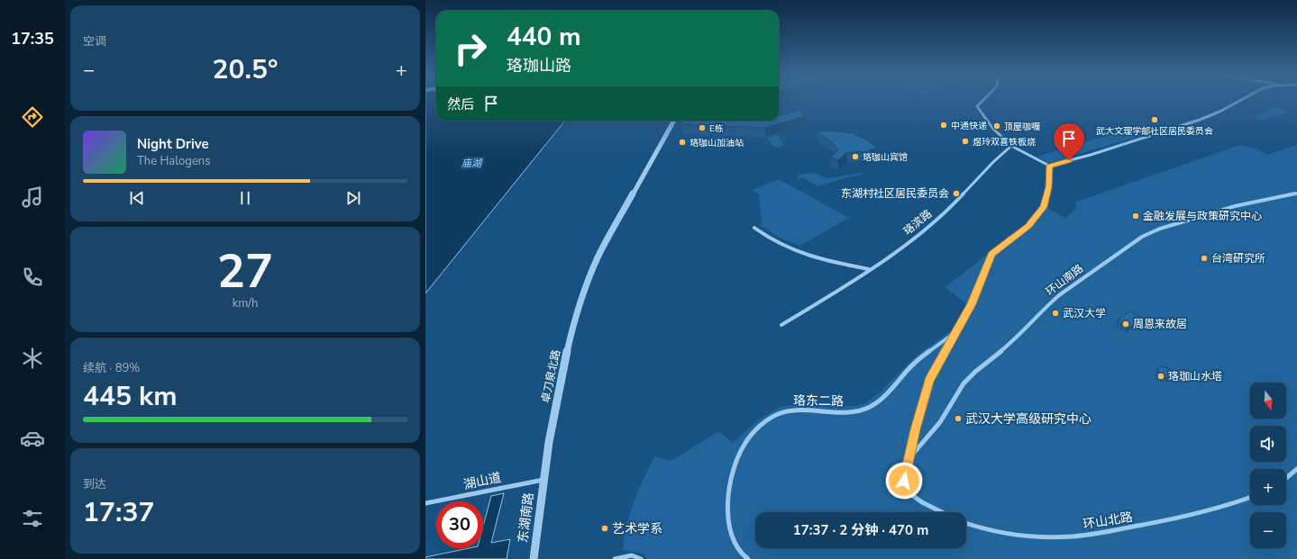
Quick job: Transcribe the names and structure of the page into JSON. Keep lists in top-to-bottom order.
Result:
{
  "streets": {
    "street": [
      "珞滨路",
      "环山南路",
      "卓刀泉北路",
      "珞东二路",
      "湖山道",
      "东湖南路",
      "环山北路"
    ]
  },
  "crossings": [
    ["卓刀泉北路", "湖山道"],
    ["卓刀泉北路", "东湖南路"],
    ["湖山道", "东湖南路"]
  ],
  "water": ["庙湖"],
  "places": [
    "武大文理学部社区居民委员会",
    "中通快递",
    "顶屋咖喱",
    "E栋",
    "煜玲双喜铁板烧",
    "珞珈山加油站",
    "珞珈山宾馆",
    "东湖村社区居民委员会",
    "金融发展与政策研究中心",
    "台湾研究所",
    "武汉大学",
    "周恩来故居",
    "珞珈山水塔",
    "武汉大学高级研究中心",
    "艺术学系"
  ],
  "north": "bottom",
  "page": {
    "tabs": "17:35",
    "tile": [
      "空调",
      ["27", "km/h"],
      ["续航 · 89%", "445 km"],
      ["到达", "17:37"]
    ],
    "turn": ["440 m", "珞珈山路"],
    "heat": ["−", "20.5°", "+"],
    "then": "然后",
    "song": ["Night Drive", "The Halogens"],
    "map_buttons": ["+", "−"],
    "limit": "30",
    "trip": "17:37 · 2 分钟 · 470 m"
  }
}
